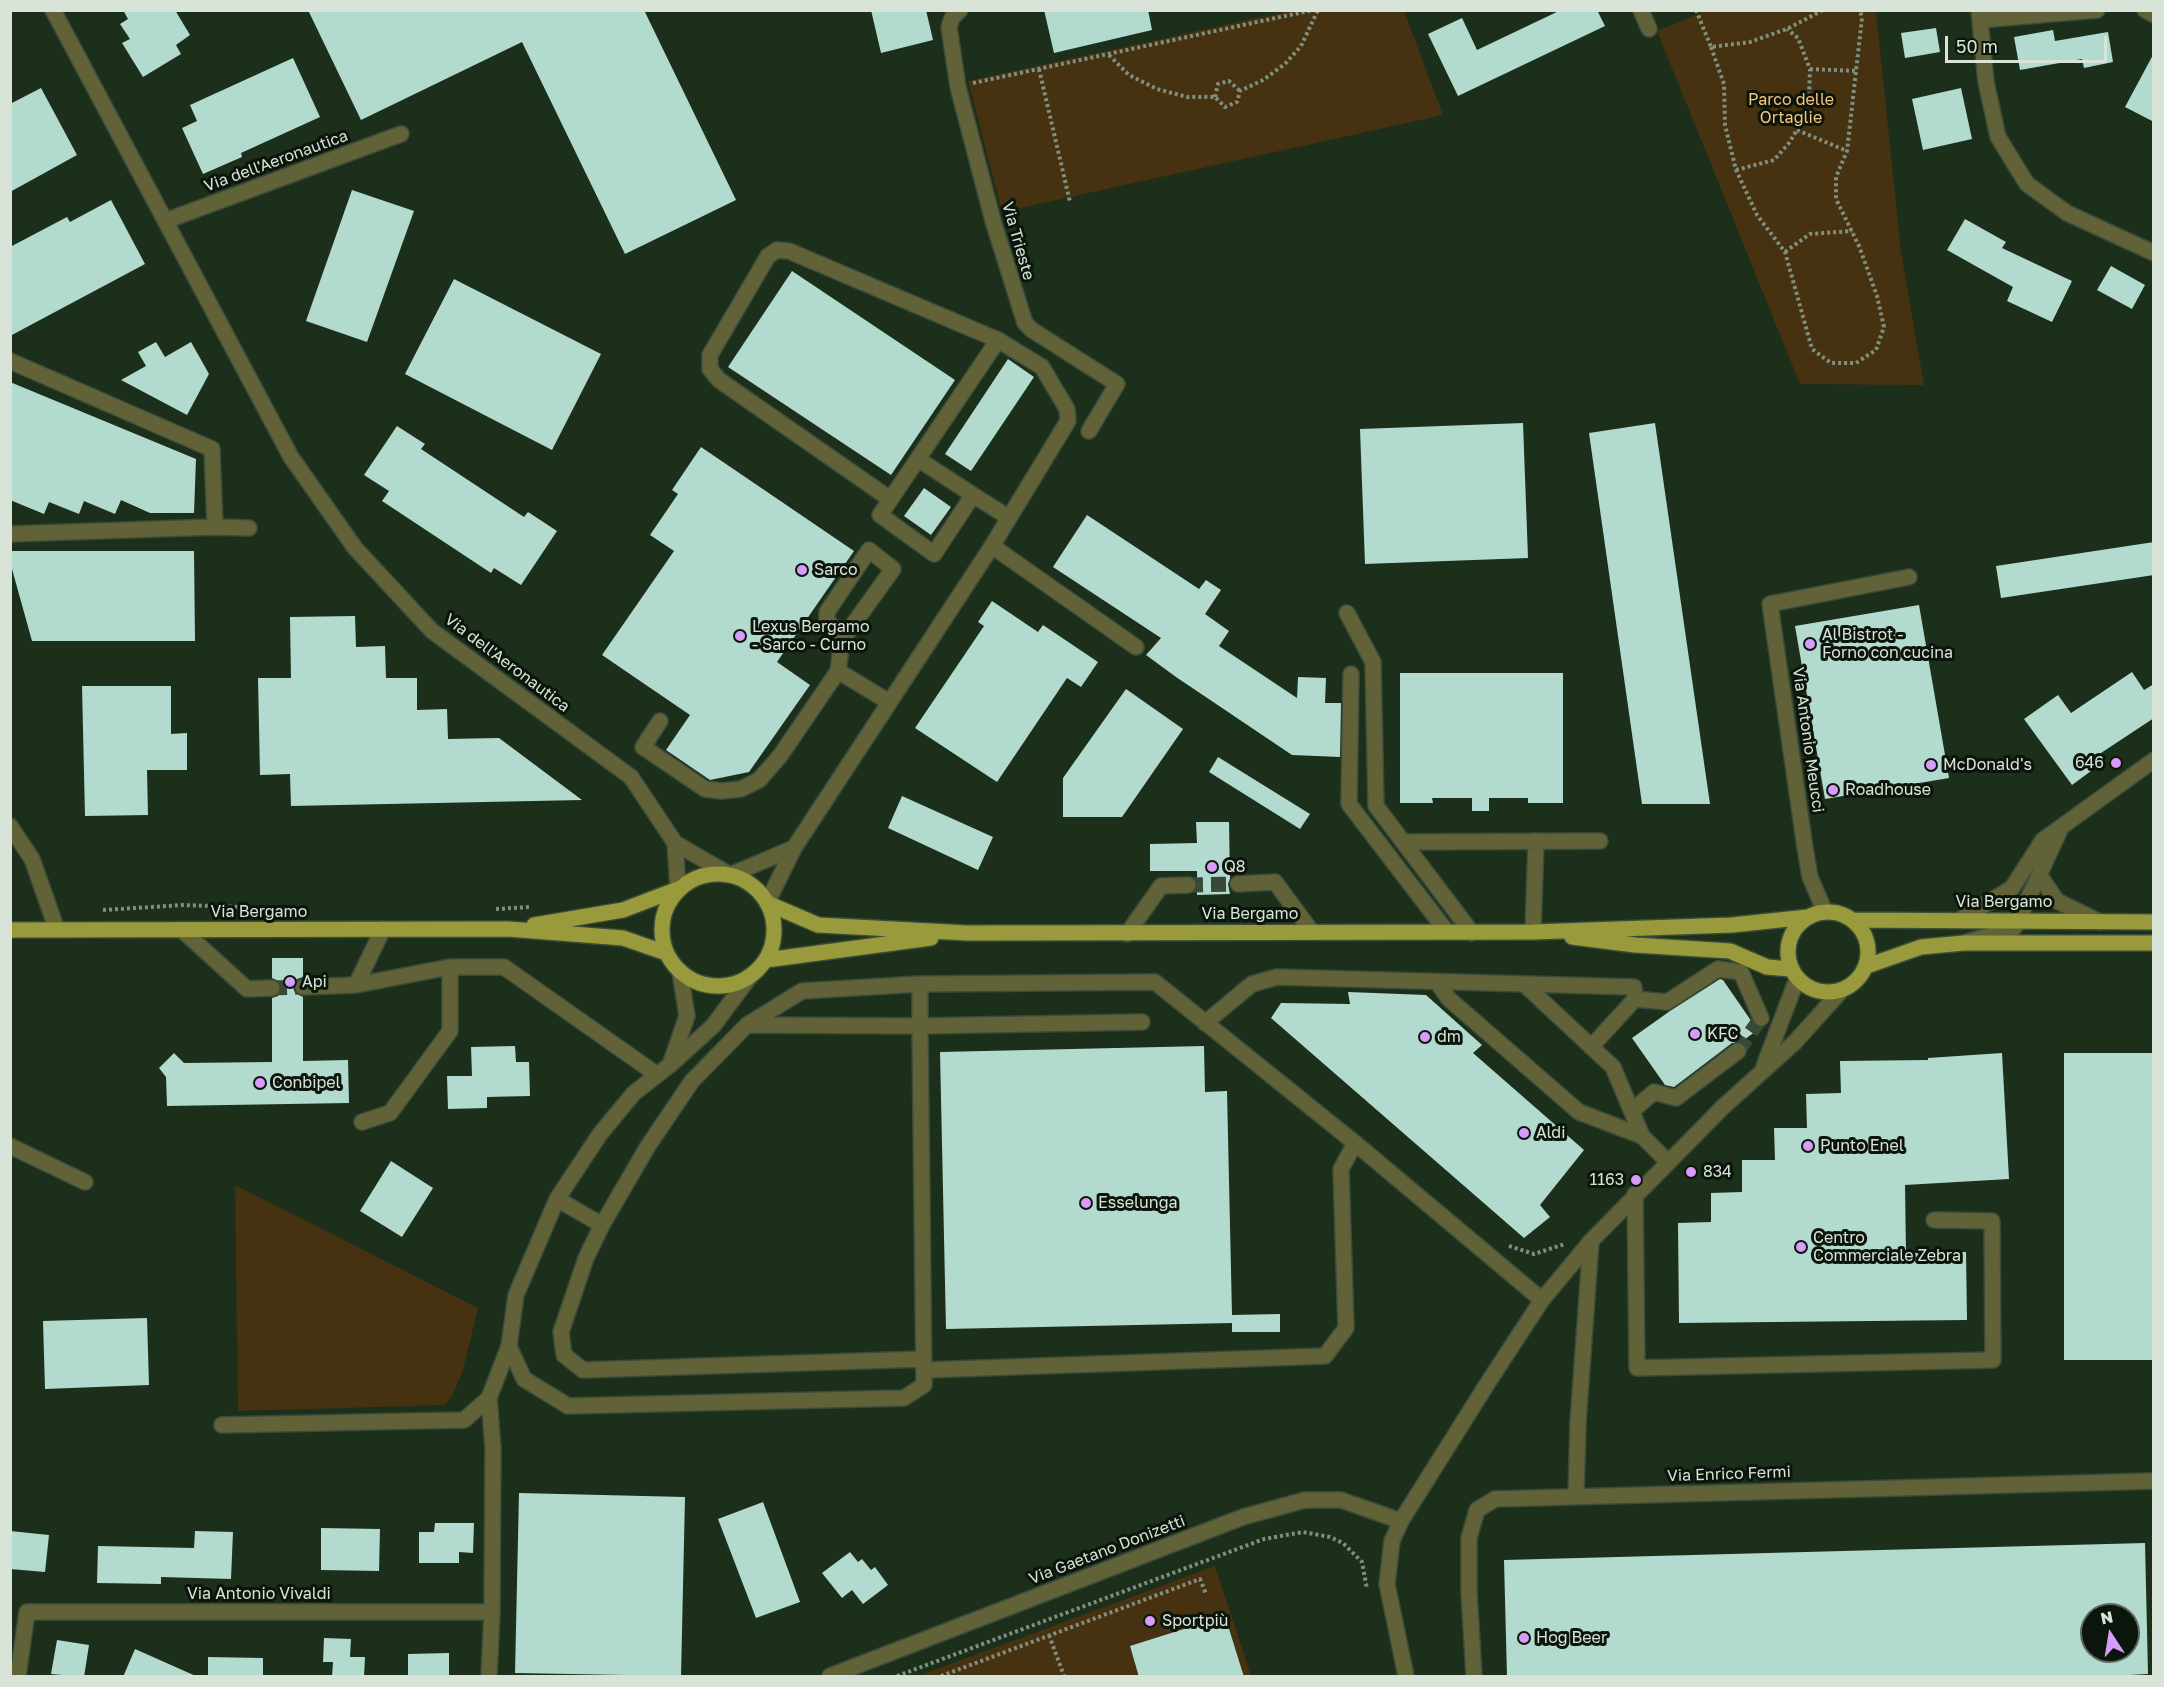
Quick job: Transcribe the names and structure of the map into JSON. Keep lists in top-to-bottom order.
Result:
{
  "streets": {
    "main road": ["Via Bergamo"],
    "street": [
      "Via dell'Aeronautica",
      "Via Trieste",
      "Via Antonio Meucci",
      "Via Enrico Fermi",
      "Via Gaetano Donizetti",
      "Via Antonio Vivaldi"
    ]
  },
  "crossings": [
    ["Via dell'Aeronautica", "Via Bergamo"],
    ["Via Antonio Meucci", "Via Bergamo"]
  ],
  "parks": ["Parco delle Ortaglie"],
  "places": [
    "Sarco",
    "Lexus Bergamo - Sarco - Curno",
    "Al Bistrot - Forno con cucina",
    "646",
    "McDonald's",
    "Roadhouse",
    "Q8",
    "Api",
    "KFC",
    "dm",
    "Conbipel",
    "Aldi",
    "Punto Enel",
    "834",
    "1163",
    "Esselunga",
    "Centro Commerciale Zebra",
    "Sportpiù",
    "Hog Beer"
  ],
  "scale_bar": "50 m",
  "north": "top"
}
